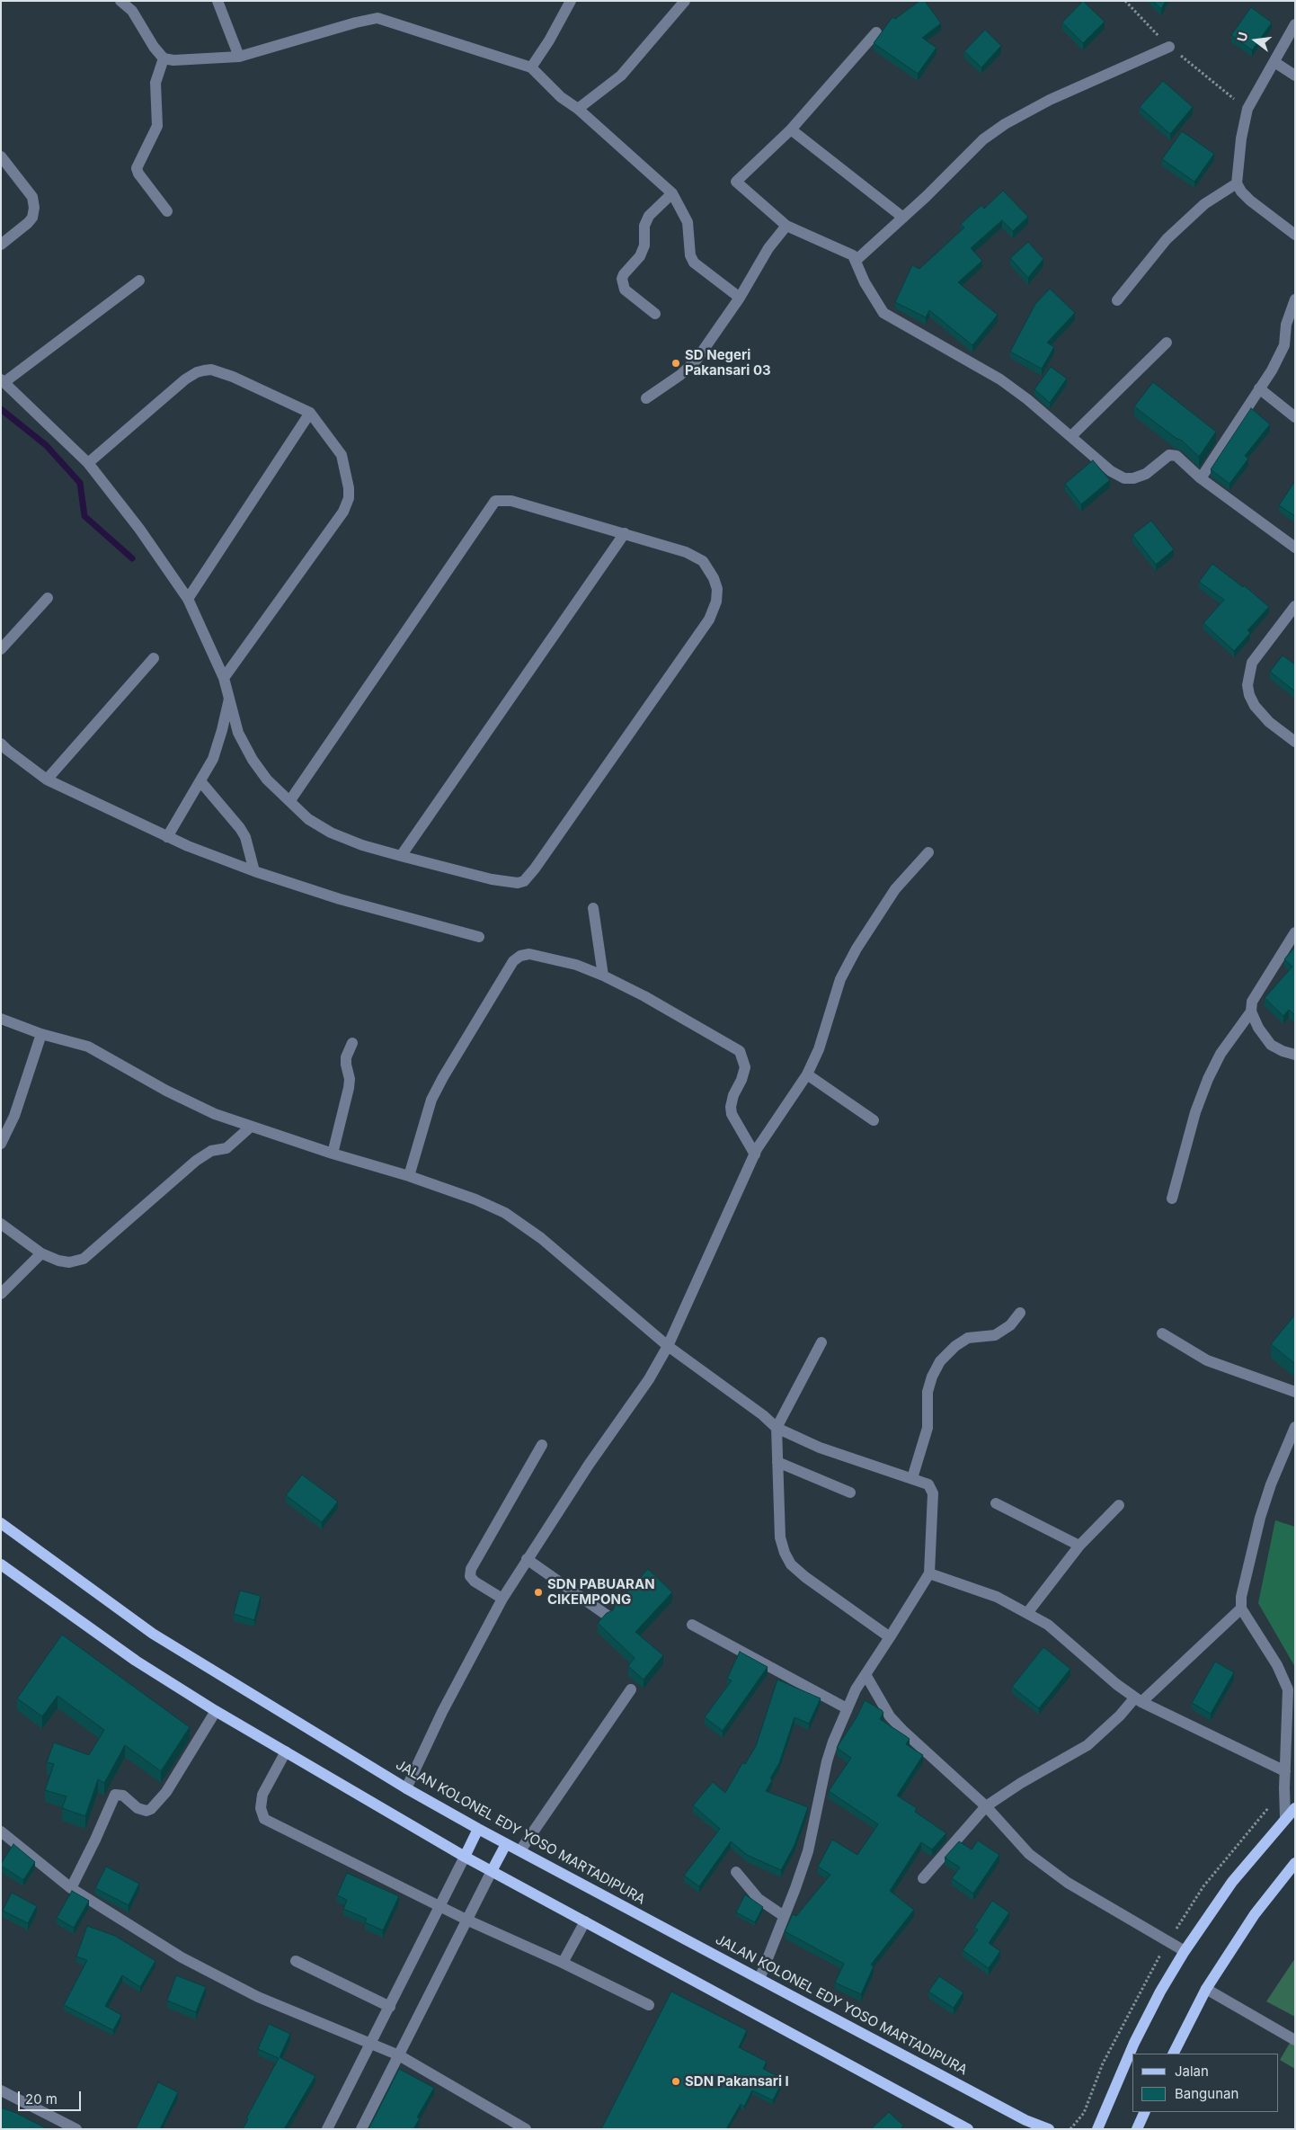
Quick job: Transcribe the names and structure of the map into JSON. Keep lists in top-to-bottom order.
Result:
{
  "streets": {
    "main road": ["JALAN KOLONEL EDY YOSO MARTADIPURA"]
  },
  "places": ["SD Negeri Pakansari 03", "SDN PABUARAN CIKEMPONG", "SDN Pakansari I"],
  "legend": ["Jalan", "Bangunan"],
  "scale_bar": "20 m",
  "north": "left"
}
